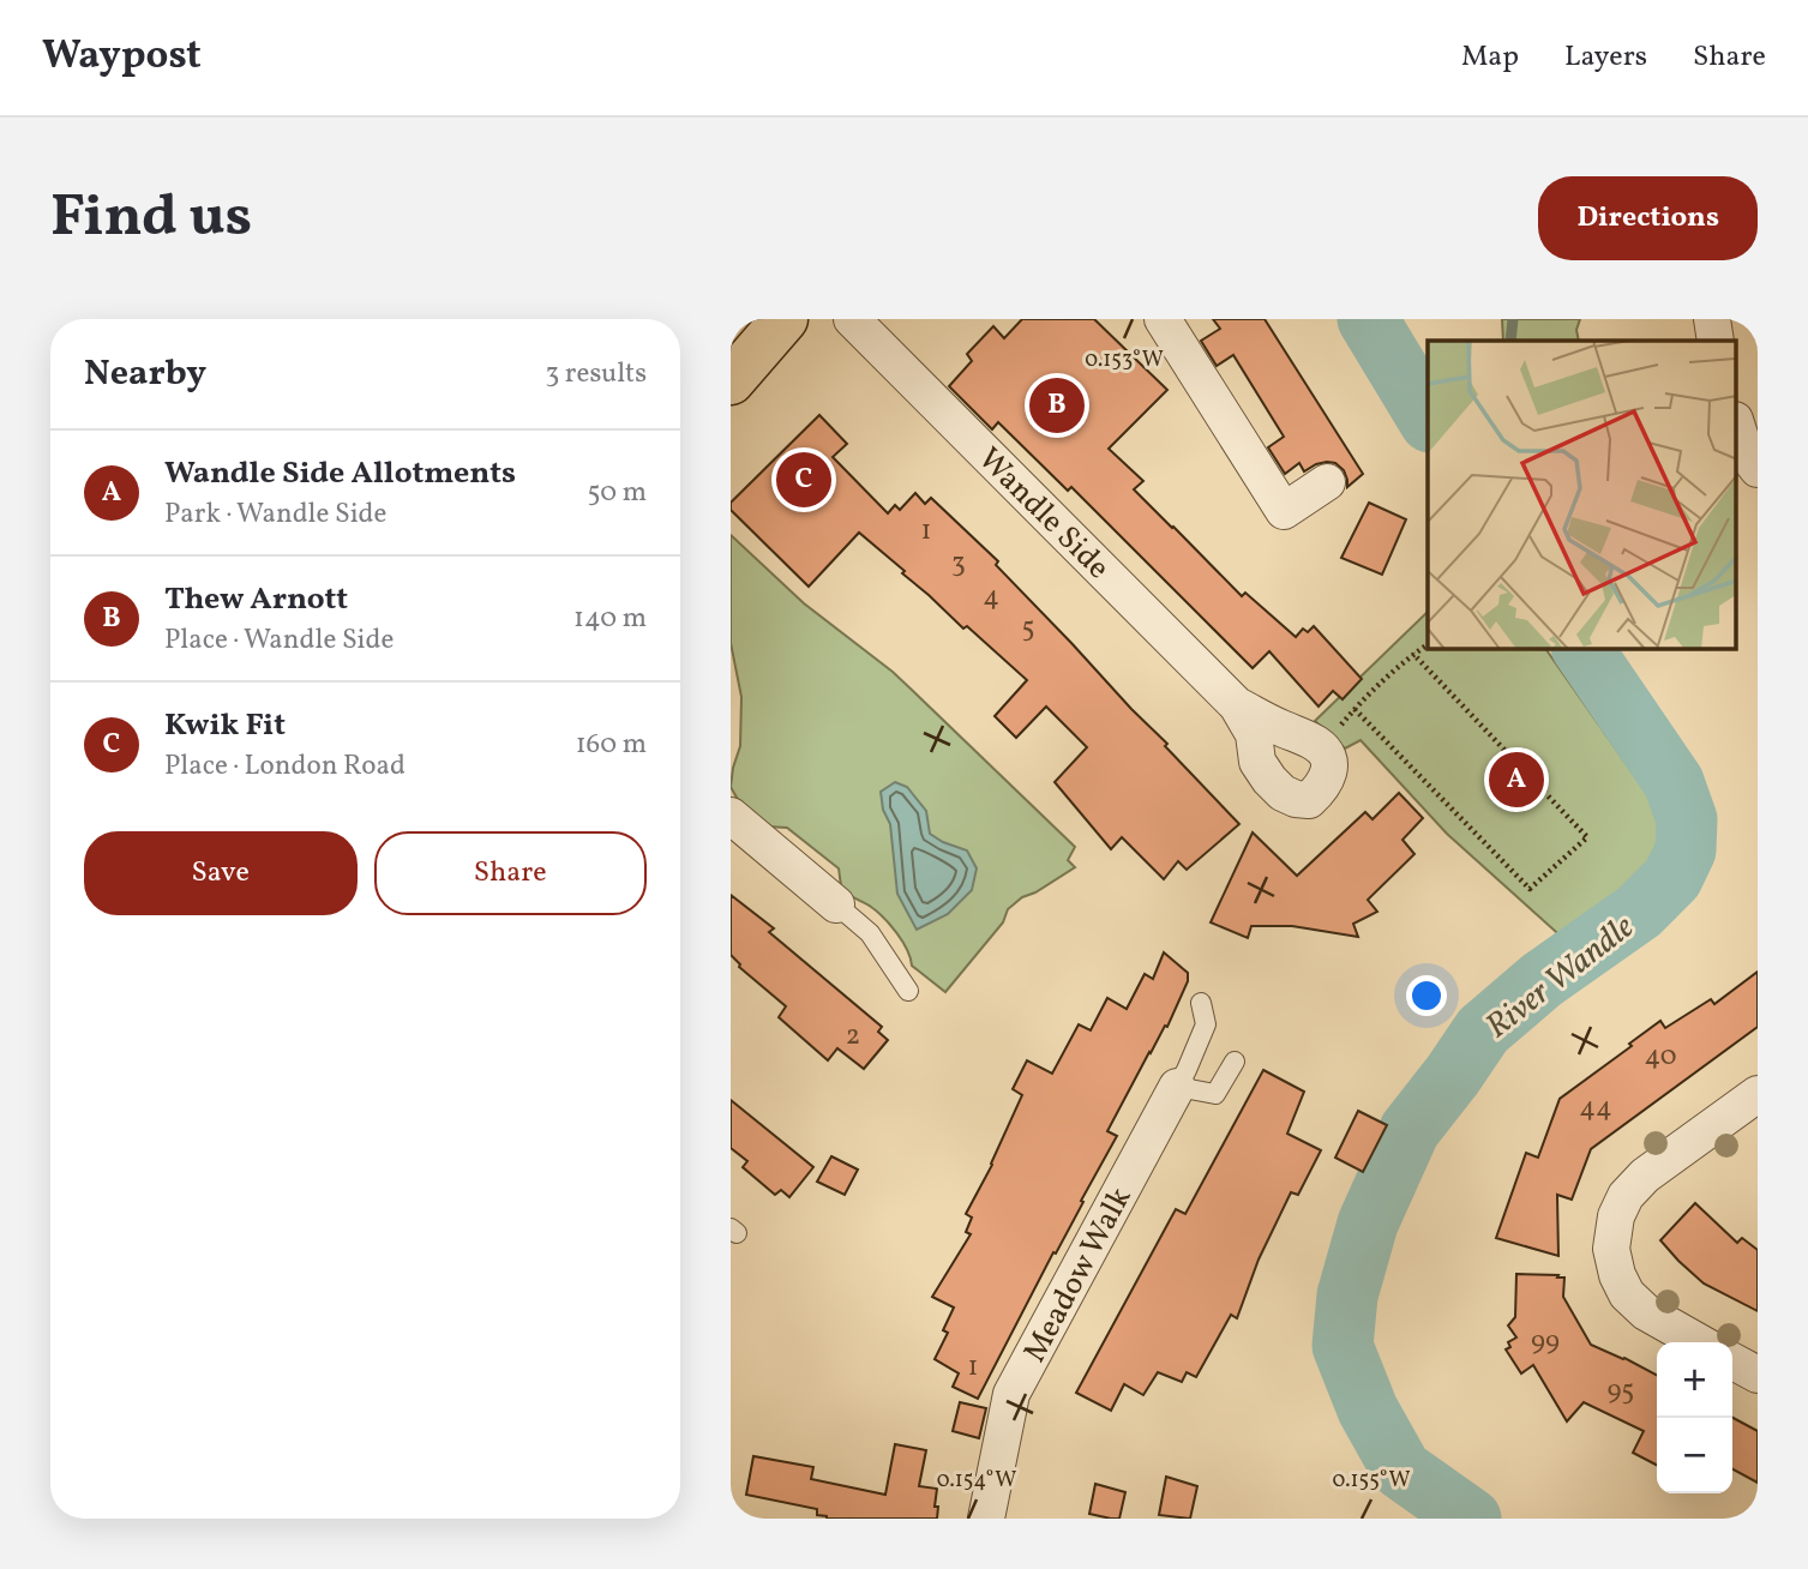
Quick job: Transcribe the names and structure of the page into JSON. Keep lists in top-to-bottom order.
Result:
{
  "streets": {
    "street": ["Wandle Side", "Meadow Walk"]
  },
  "water": ["River Wandle"],
  "house_numbers": [
    "1",
    "3",
    "4",
    "5",
    "2",
    "40",
    "44",
    "99",
    "1",
    "95"
  ],
  "page": {
    "header": "Waypost",
    "nav": ["Map", "Layers", "Share"],
    "buttons": [
      "Directions",
      ["Save", "Share"]
    ],
    "title": "Find us",
    "heading": ["Nearby", "3 results"],
    "pins": ["B", "C", "A"],
    "list": [
      {
        "mark": "A",
        "name": "Wandle Side Allotments",
        "note": "Park · Wandle Side",
        "value": "50 m"
      },
      {
        "mark": "B",
        "name": "Thew Arnott",
        "note": "Place · Wandle Side",
        "value": "140 m"
      },
      {
        "mark": "C",
        "name": "Kwik Fit",
        "note": "Place · London Road",
        "value": "160 m"
      }
    ],
    "map_buttons": ["+", "−"]
  },
  "coordinates": ["0.153°W", "0.154°W", "0.155°W"]
}
